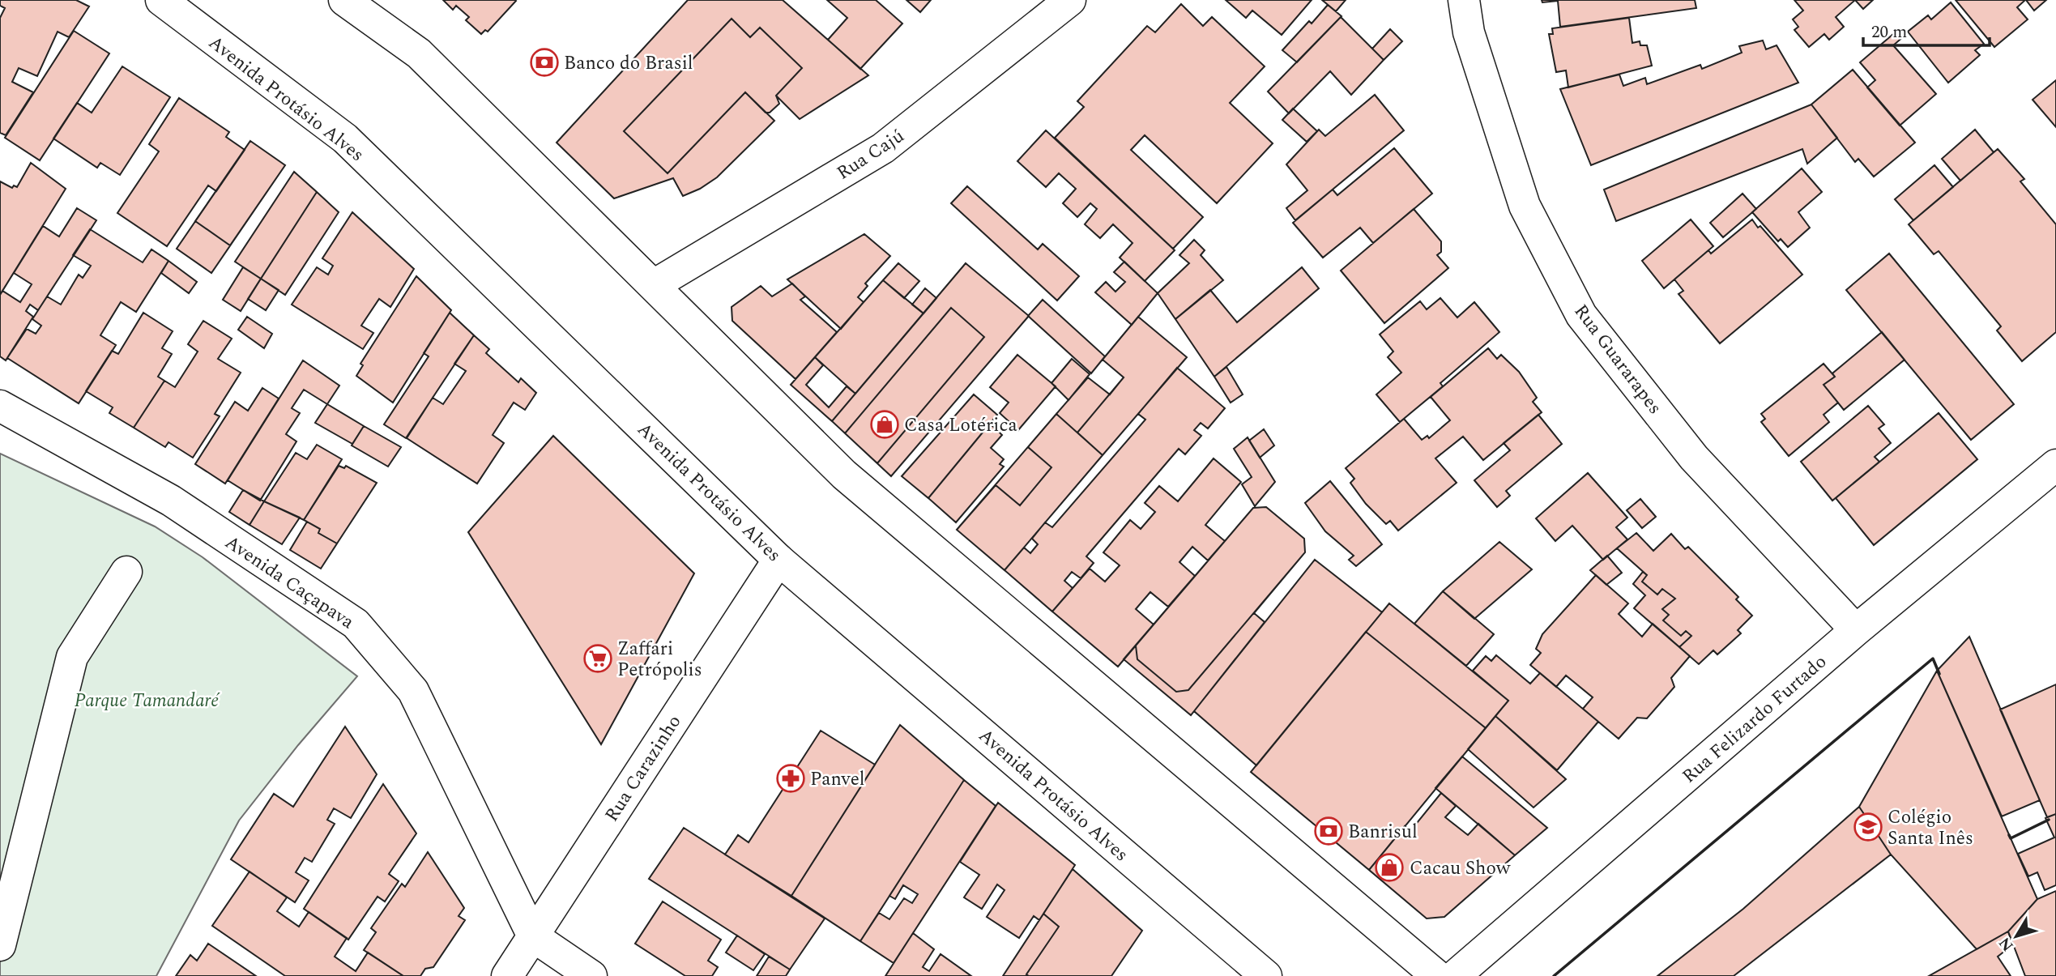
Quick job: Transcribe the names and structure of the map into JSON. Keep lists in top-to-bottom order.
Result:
{
  "streets": {
    "street": [
      "Avenida Protásio Alves",
      "Rua Cajú",
      "Rua Guararapes",
      "Avenida Caçapava",
      "Rua Felizardo Furtado",
      "Rua Carazinho"
    ]
  },
  "crossings": [
    ["Avenida Protásio Alves", "Rua Carazinho"],
    ["Rua Guararapes", "Rua Felizardo Furtado"],
    ["Avenida Caçapava", "Rua Carazinho"]
  ],
  "parks": ["Parque Tamandaré"],
  "places": {
    "bank": ["Banco do Brasil", "Banrisul"],
    "shop": ["Casa Lotérica", "Cacau Show"],
    "supermarket": ["Zaffari Petrópolis"],
    "pharmacy": ["Panvel"],
    "school or university": ["Colégio Santa Inês"]
  },
  "scale_bar": "20 m",
  "north": "bottom left"
}
